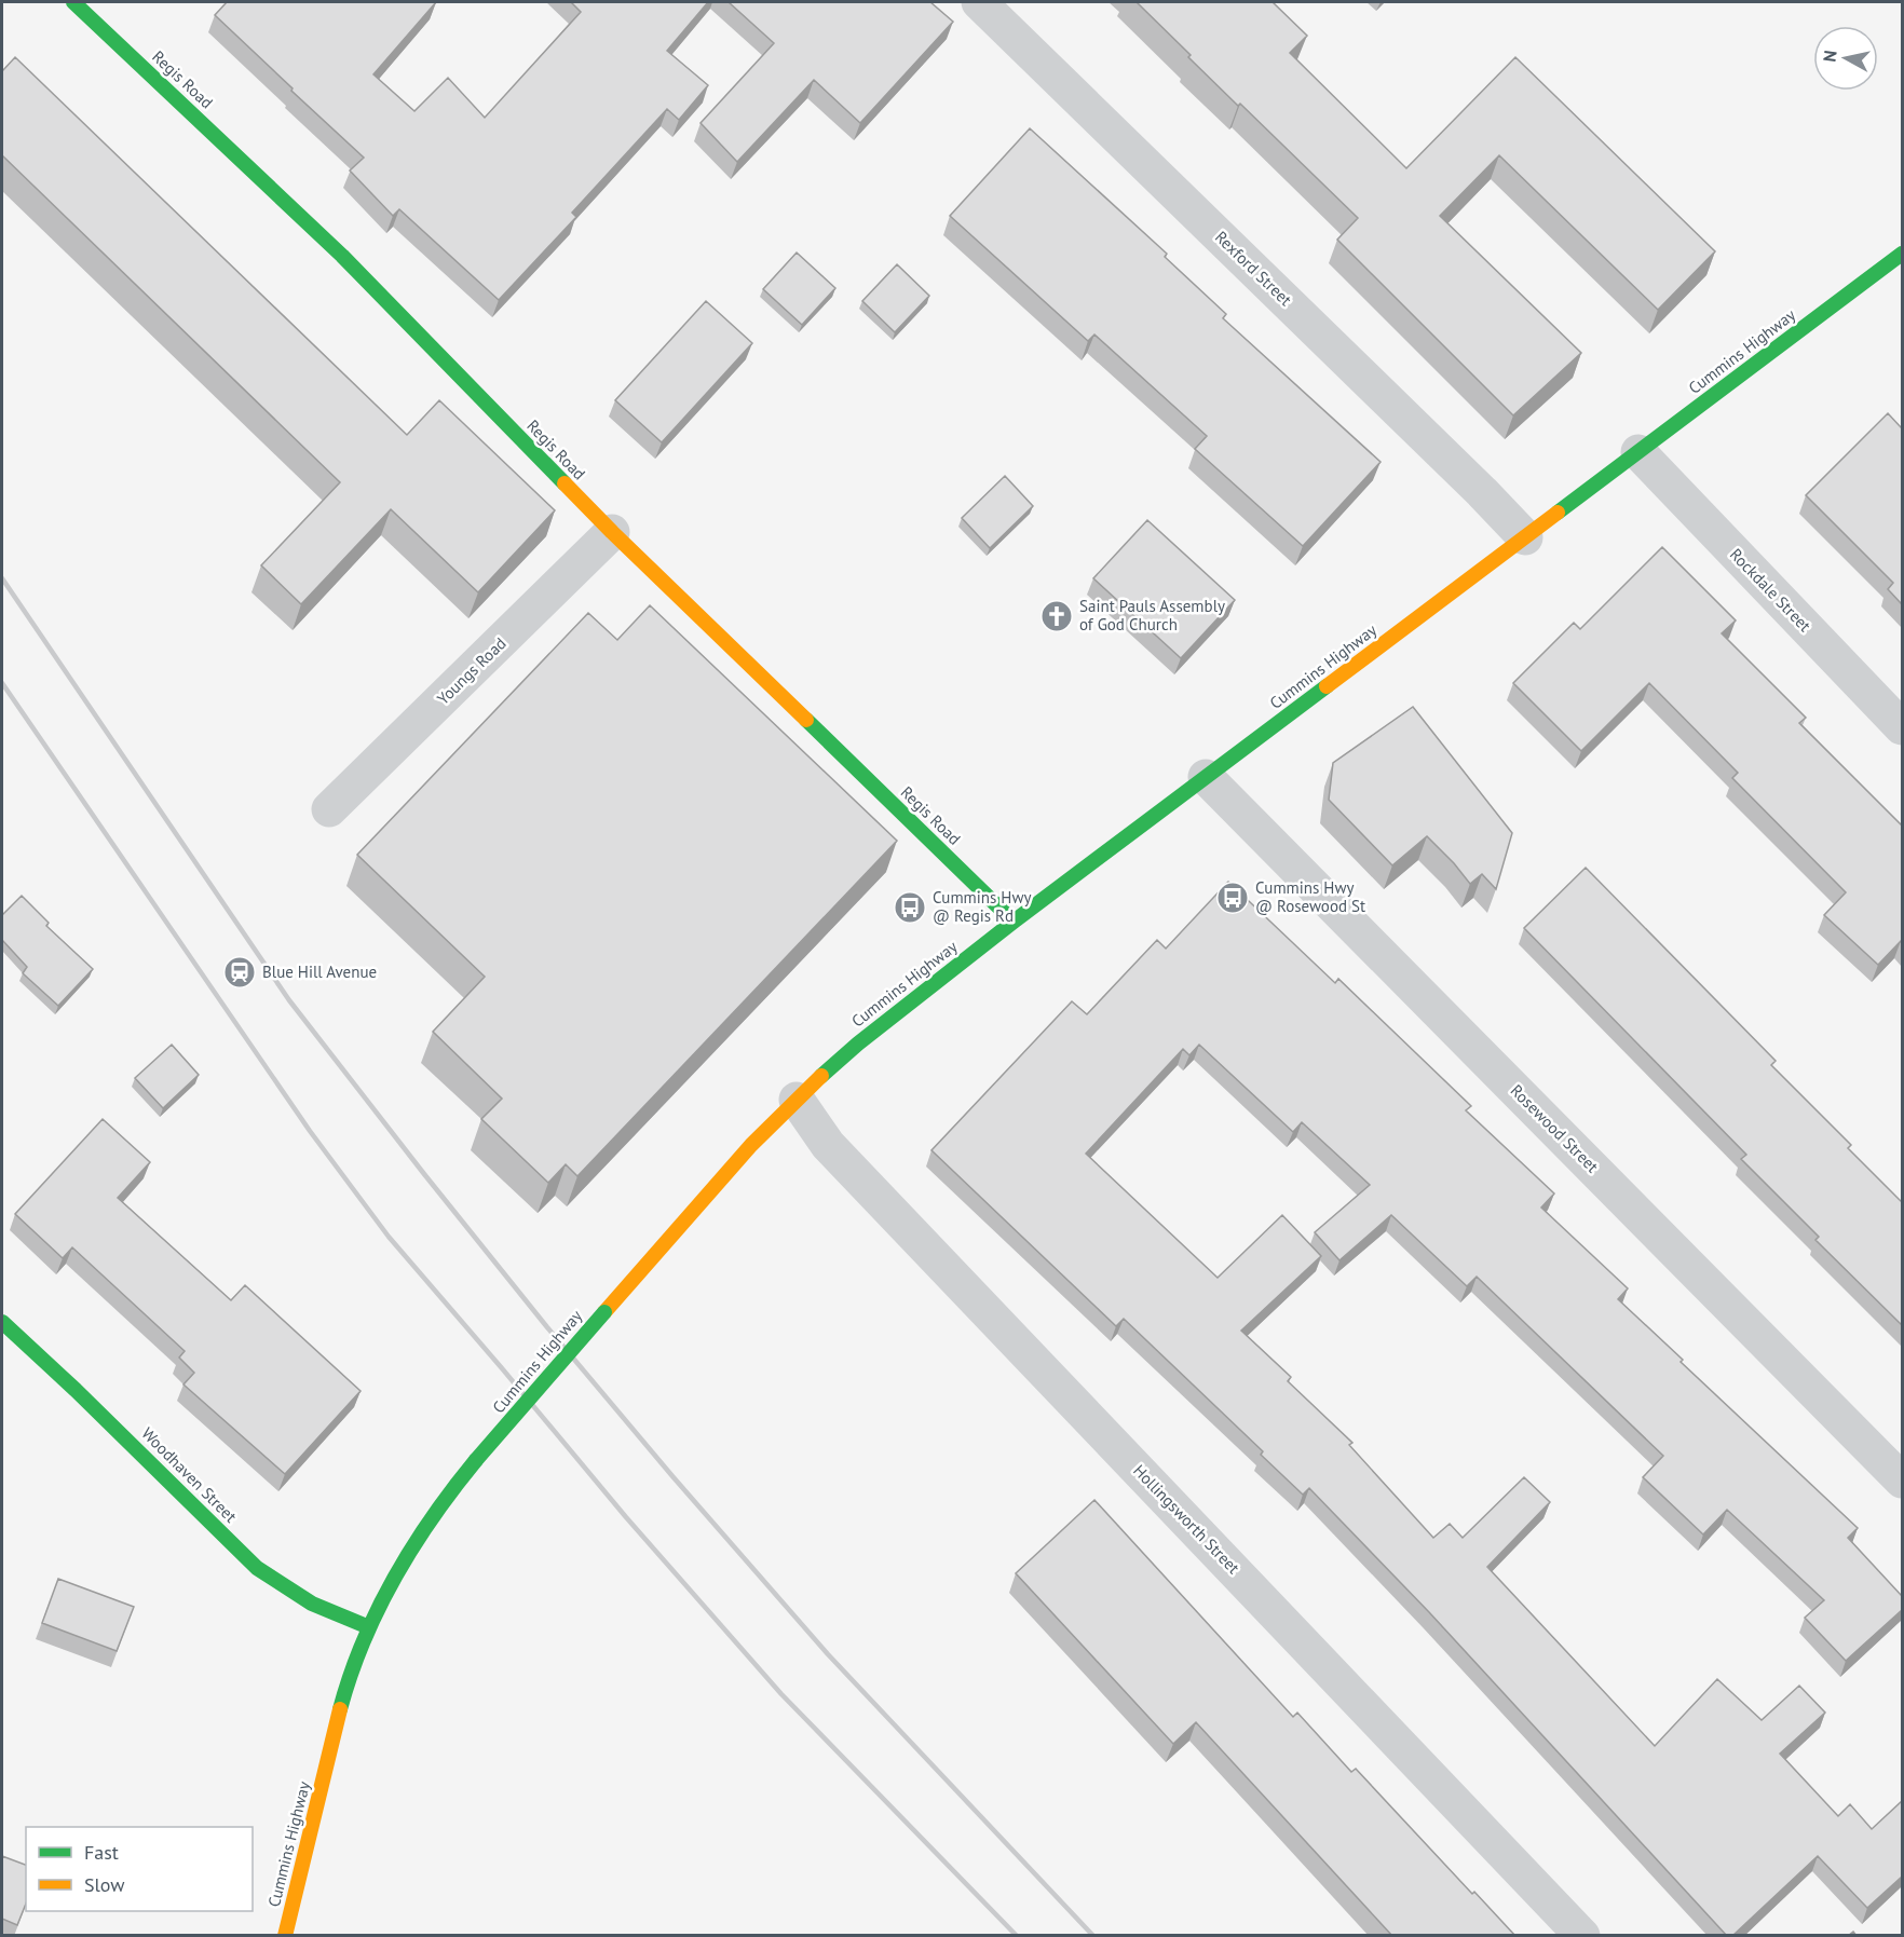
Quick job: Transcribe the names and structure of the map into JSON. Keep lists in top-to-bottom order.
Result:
{
  "streets": {
    "main road": ["Regis Road", "Cummins Highway", "Woodhaven Street"],
    "street": [
      "Rexford Street",
      "Rockdale Street",
      "Youngs Road",
      "Rosewood Street",
      "Hollingsworth Street"
    ]
  },
  "crossings": [
    ["Regis Road", "Cummins Highway"],
    ["Regis Road", "Youngs Road"],
    ["Rexford Street", "Cummins Highway"],
    ["Cummins Highway", "Rockdale Street"],
    ["Cummins Highway", "Rosewood Street"],
    ["Cummins Highway", "Woodhaven Street"],
    ["Cummins Highway", "Hollingsworth Street"]
  ],
  "places": {
    "church": ["Saint Pauls Assembly of God Church"],
    "bus stop": ["Cummins Hwy @ Rosewood St", "Cummins Hwy @ Regis Rd"],
    "station": ["Blue Hill Avenue"]
  },
  "legend": ["Fast", "Slow"],
  "north": "left"
}
